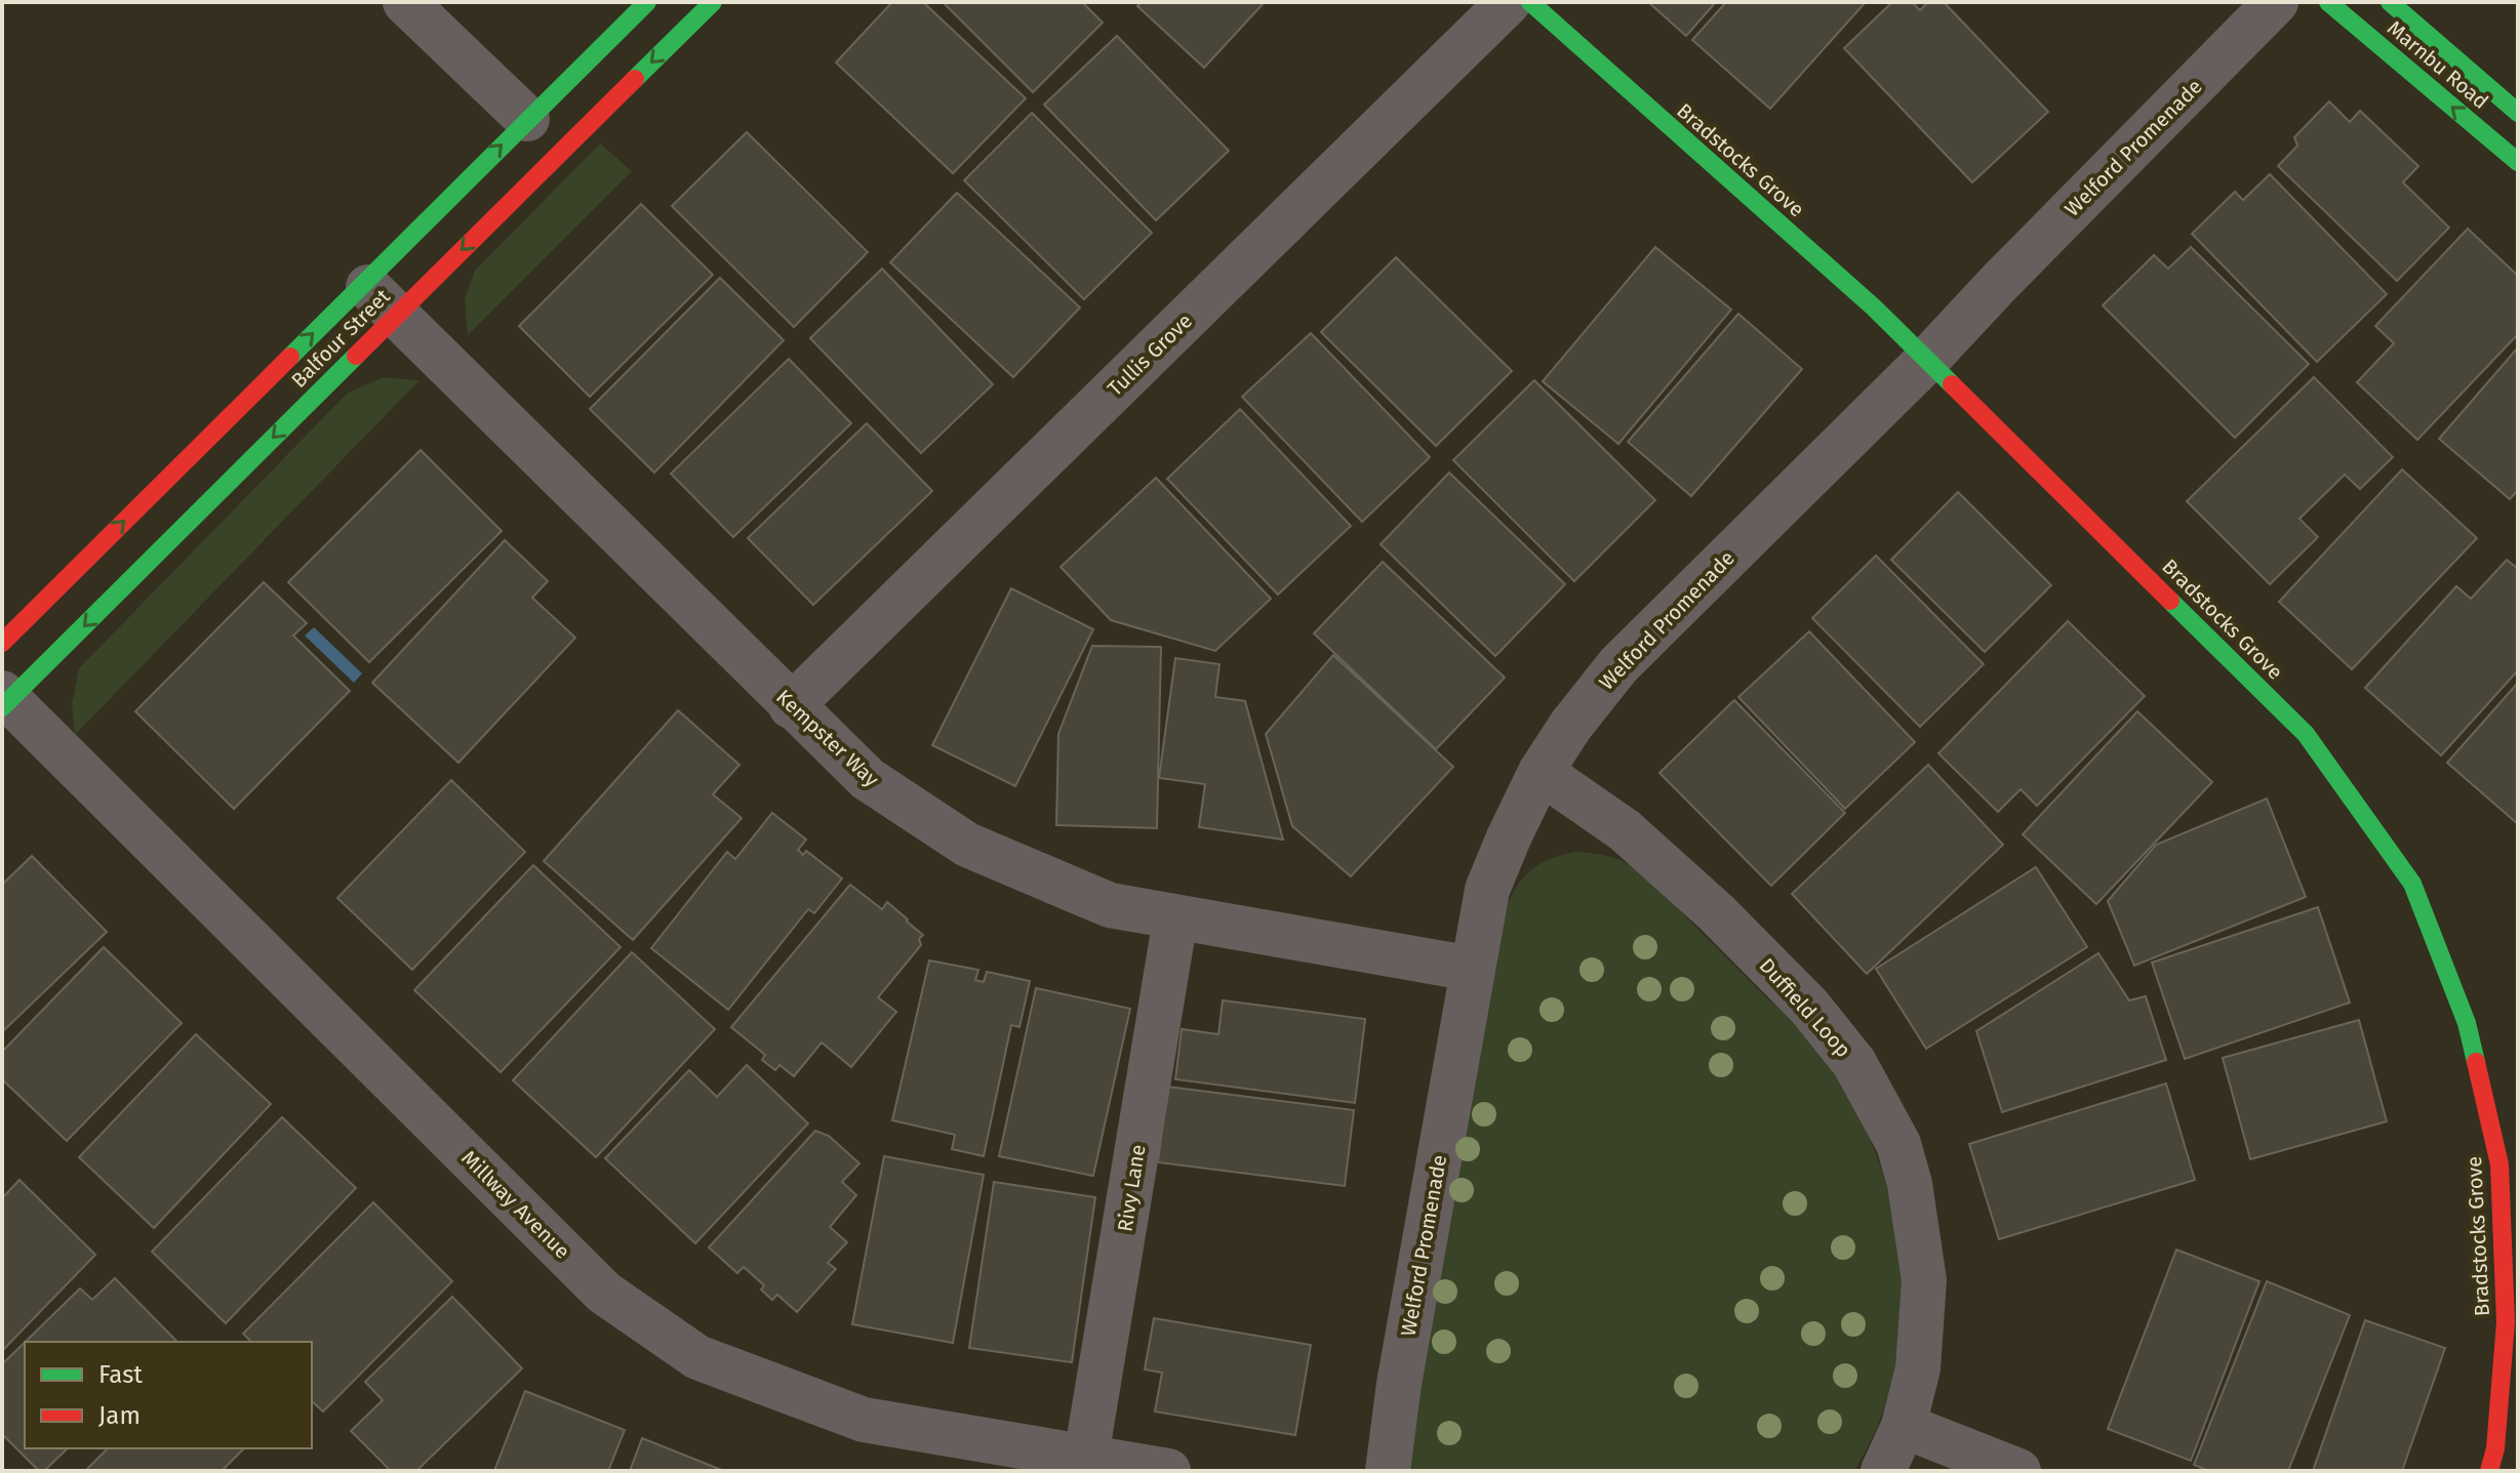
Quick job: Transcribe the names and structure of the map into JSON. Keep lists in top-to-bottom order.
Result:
{
  "streets": {
    "street": [
      "Marnbu Road",
      "Welford Promenade",
      "Bradstocks Grove",
      "Balfour Street",
      "Tullis Grove",
      "Kempster Way",
      "Duffield Loop",
      "Rivy Lane",
      "Millway Avenue"
    ]
  },
  "crossings": [
    ["Welford Promenade", "Bradstocks Grove"],
    ["Welford Promenade", "Kempster Way"],
    ["Welford Promenade", "Duffield Loop"],
    ["Balfour Street", "Kempster Way"],
    ["Balfour Street", "Millway Avenue"],
    ["Tullis Grove", "Kempster Way"],
    ["Kempster Way", "Rivy Lane"],
    ["Rivy Lane", "Millway Avenue"]
  ],
  "legend": ["Fast", "Jam"]
}
